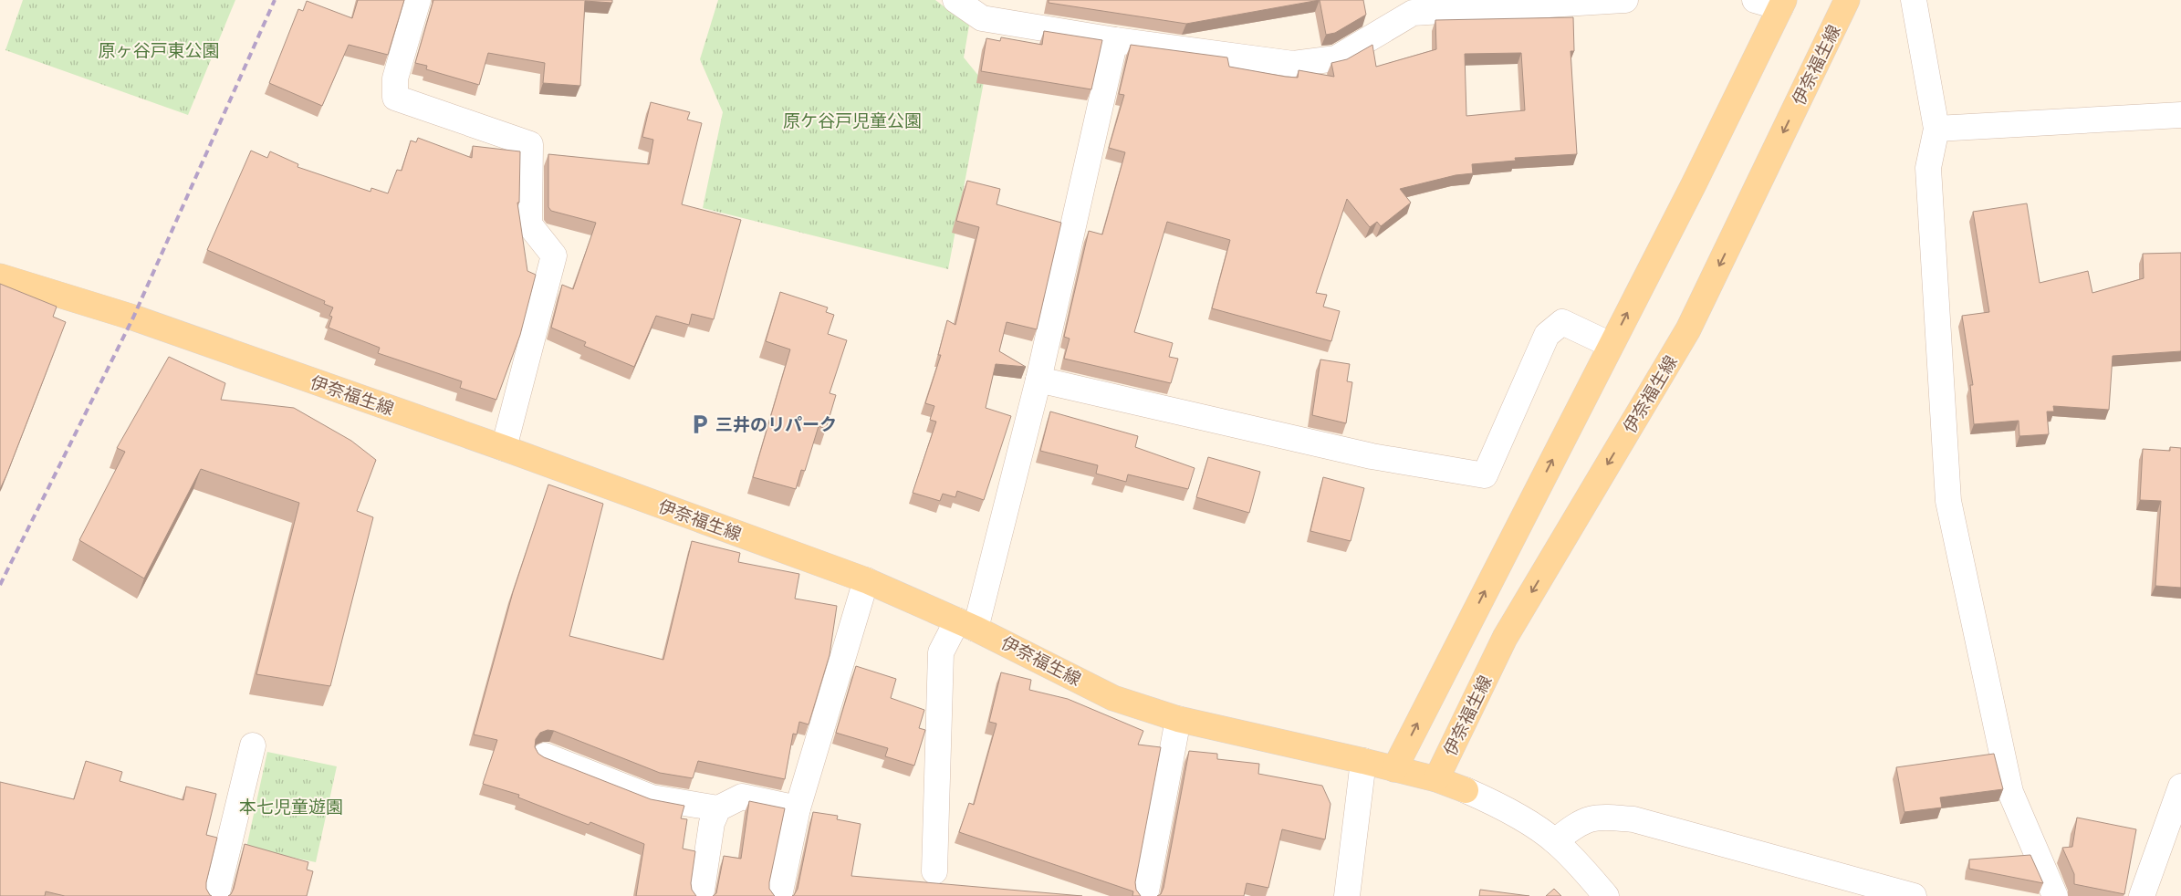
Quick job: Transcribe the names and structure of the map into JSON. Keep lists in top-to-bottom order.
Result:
{
  "streets": {
    "main road": ["伊奈福生線"]
  },
  "parks": ["原ヶ谷戸東公園", "原ケ谷戸児童公園", "本七児童遊園"],
  "places": {
    "parking": ["三井のリパーク"]
  }
}
